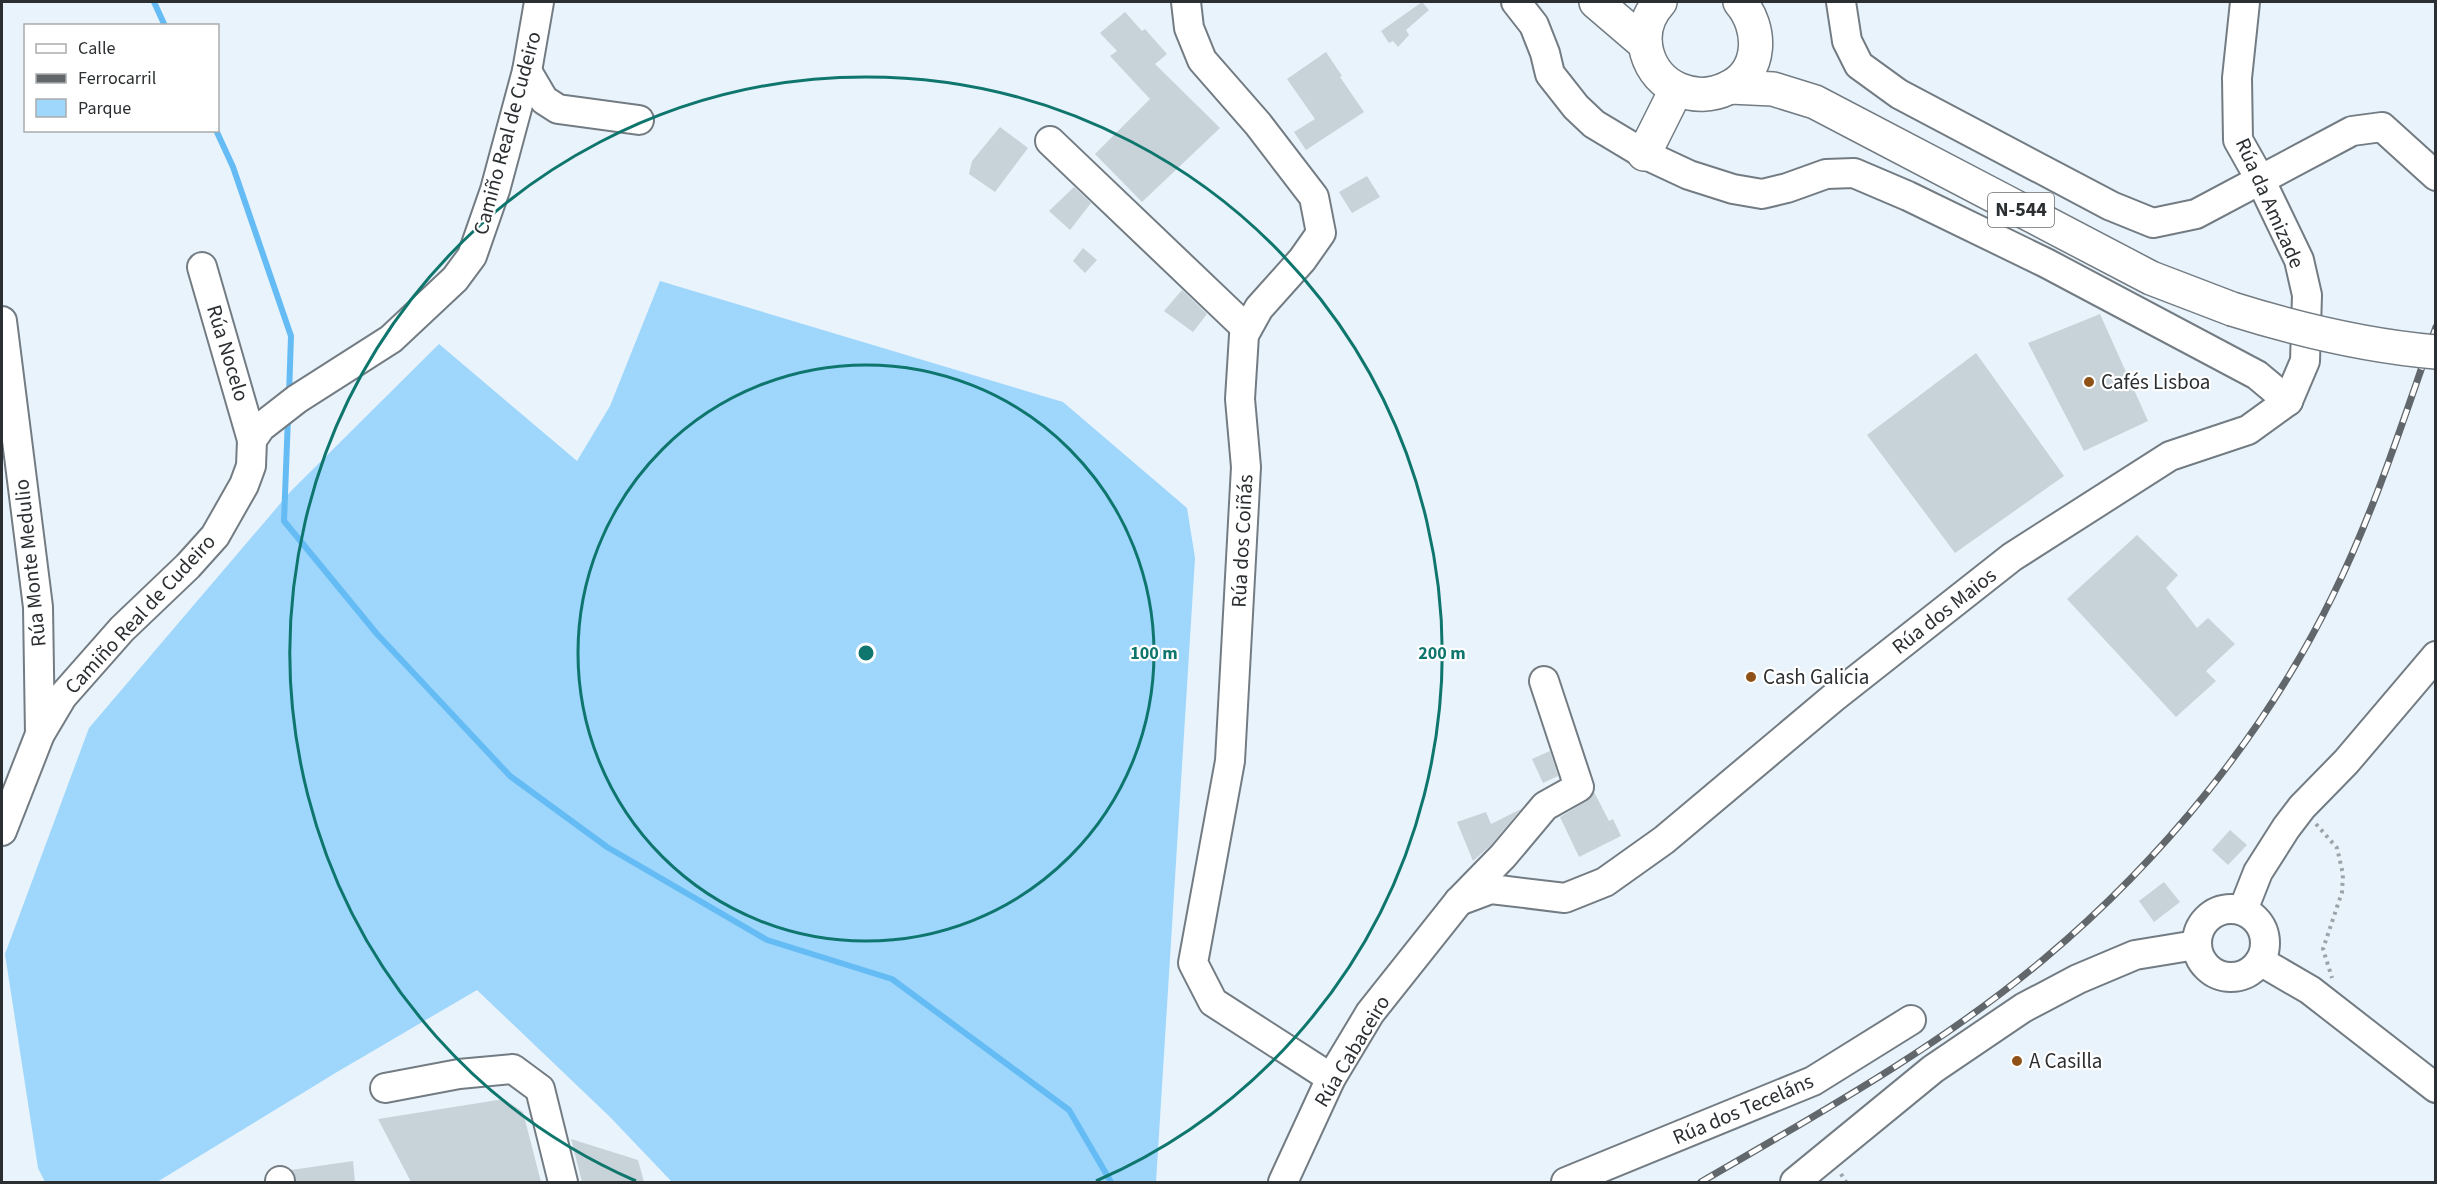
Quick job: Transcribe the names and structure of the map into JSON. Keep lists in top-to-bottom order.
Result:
{
  "streets": {
    "highway": ["N-544"],
    "street": [
      "Camiño Real de Cudeiro",
      "Rúa da Amizade",
      "Rúa Nocelo",
      "Rúa dos Coiñás",
      "Rúa Monte Medulio",
      "Rúa dos Maios",
      "Rúa Cabaceiro",
      "Rúa dos Teceláns"
    ]
  },
  "crossings": [
    ["Camiño Real de Cudeiro", "Rúa Nocelo"],
    ["Camiño Real de Cudeiro", "Rúa Monte Medulio"],
    ["Rúa da Amizade", "Rúa dos Maios"],
    ["Rúa dos Coiñás", "Rúa Cabaceiro"],
    ["Rúa dos Maios", "Rúa Cabaceiro"]
  ],
  "places": ["Cafés Lisboa", "Cash Galicia", "A Casilla"],
  "legend": ["Calle", "Ferrocarril", "Parque"],
  "rings": ["100 m", "200 m"]
}
